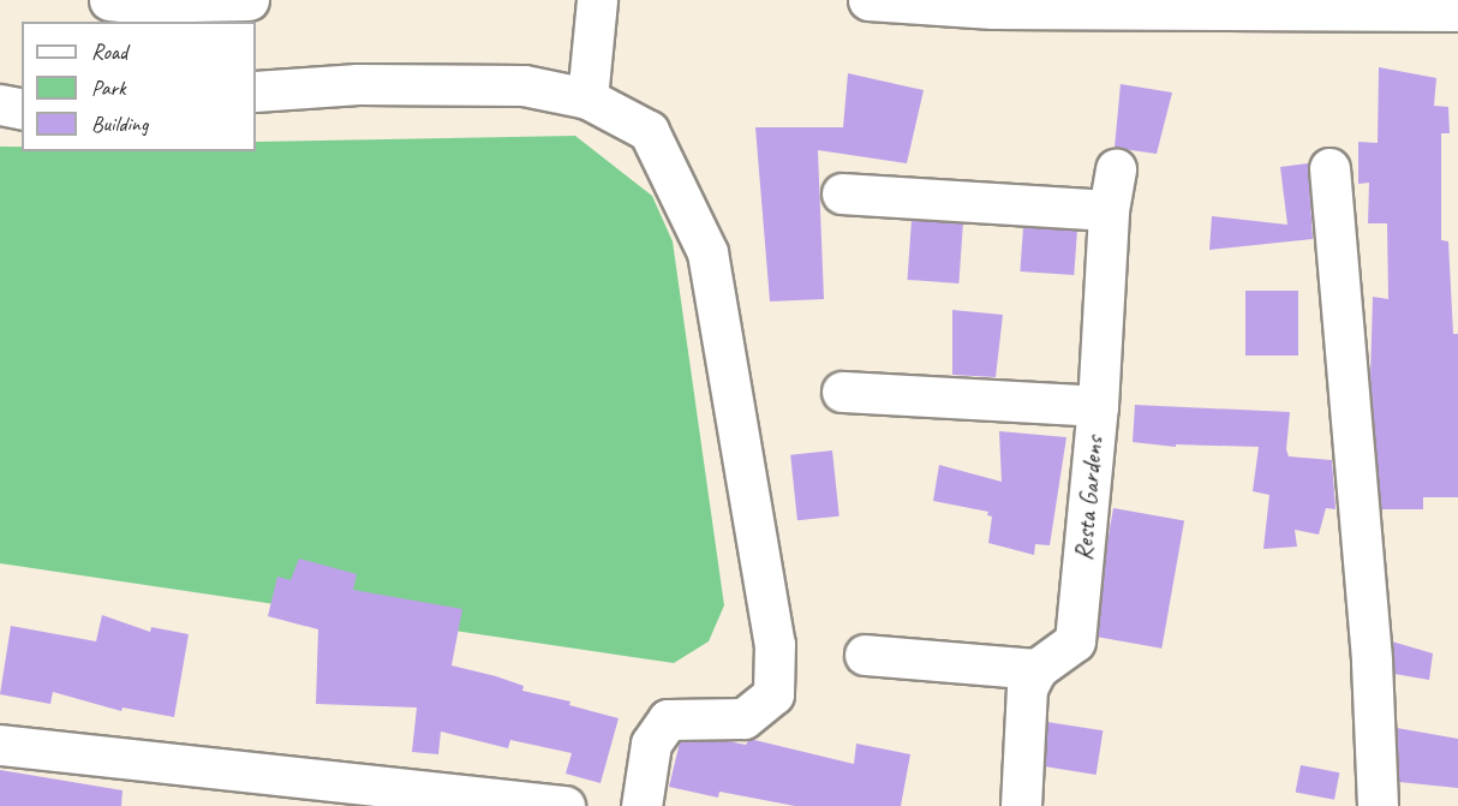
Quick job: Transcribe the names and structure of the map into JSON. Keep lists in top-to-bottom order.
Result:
{
  "streets": {
    "street": ["Resta Gardens"]
  },
  "legend": ["Road", "Park", "Building"]
}
